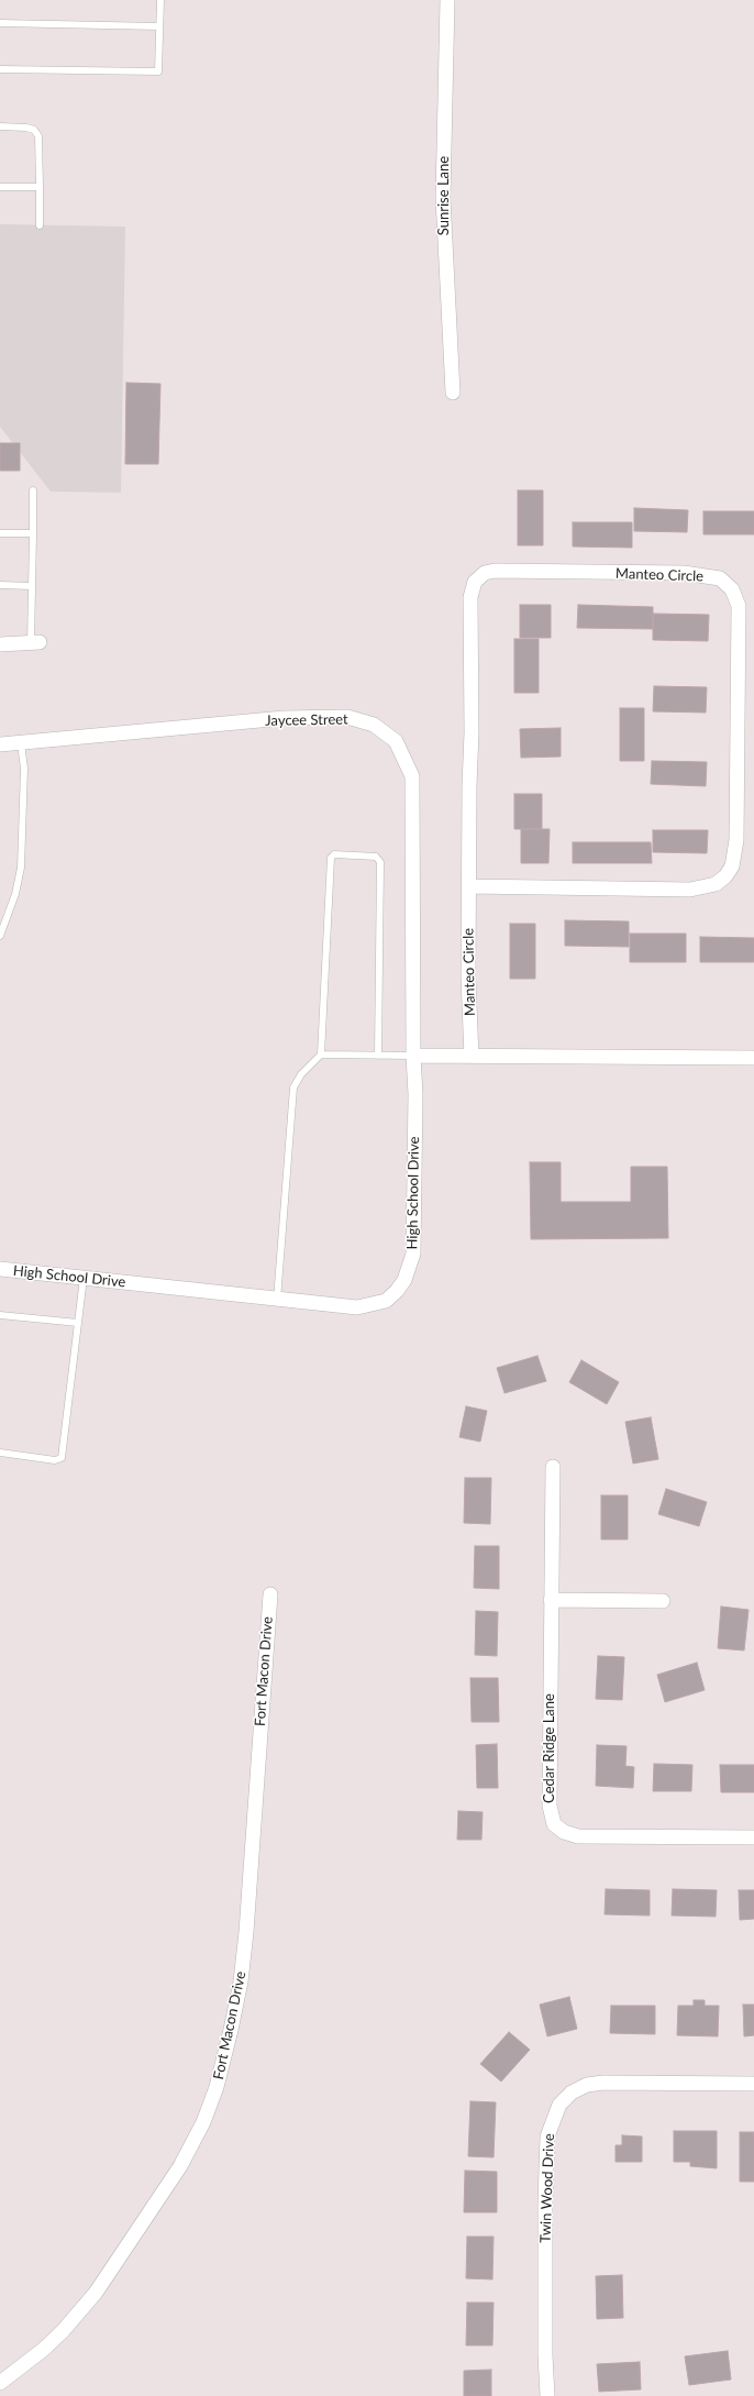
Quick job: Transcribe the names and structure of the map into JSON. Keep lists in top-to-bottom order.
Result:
{
  "streets": {
    "street": [
      "Sunrise Lane",
      "Manteo Circle",
      "Jaycee Street",
      "High School Drive",
      "Fort Macon Drive",
      "Cedar Ridge Lane",
      "Twin Wood Drive"
    ]
  },
  "crossings": [
    ["Jaycee Street", "High School Drive"]
  ]
}
